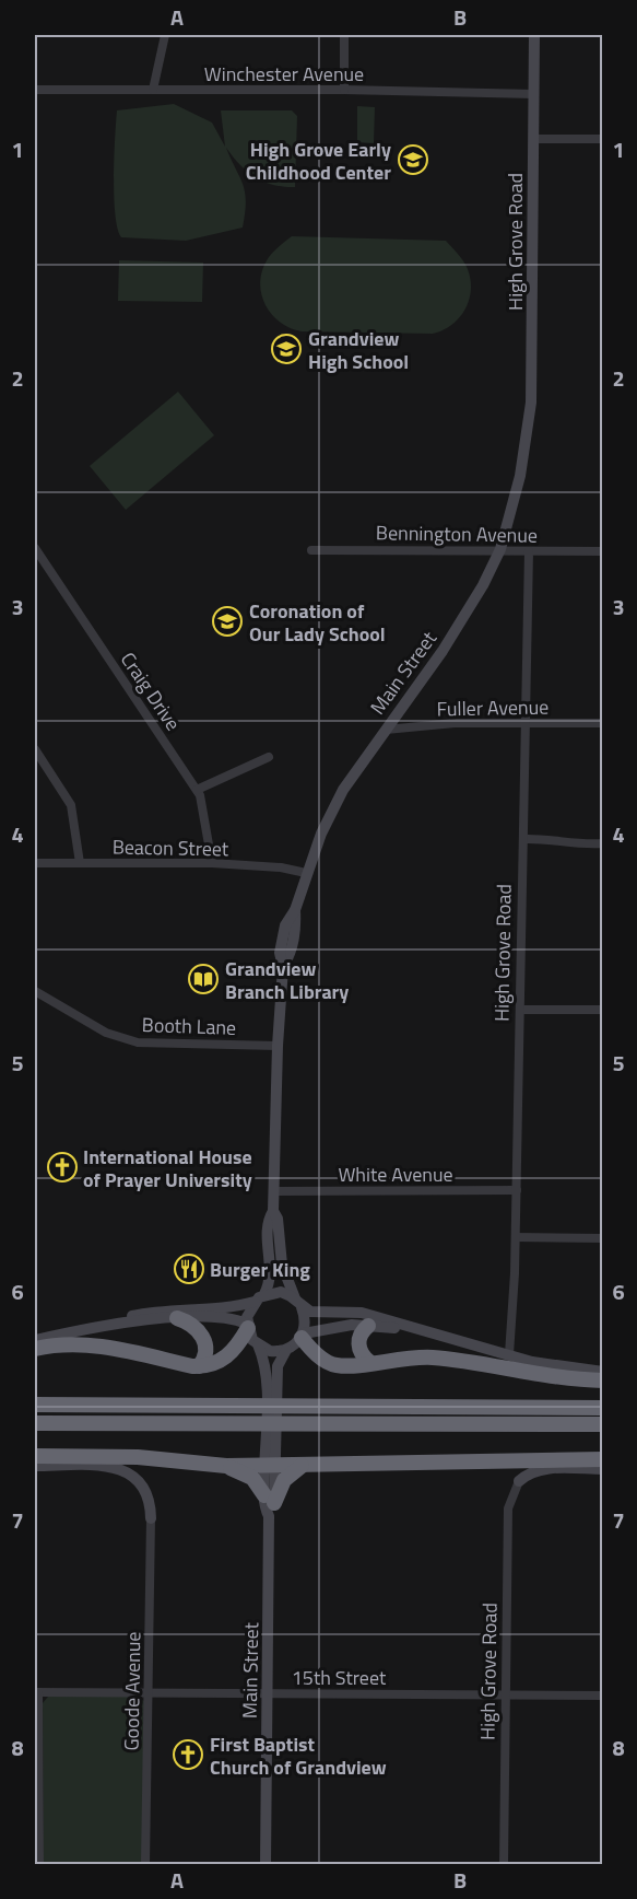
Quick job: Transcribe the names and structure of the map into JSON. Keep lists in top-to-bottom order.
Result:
{
  "streets": {
    "main road": ["High Grove Road", "Main Street"],
    "street": [
      "Winchester Avenue",
      "Bennington Avenue",
      "Craig Drive",
      "Fuller Avenue",
      "Beacon Street",
      "Booth Lane",
      "White Avenue",
      "15th Street",
      "Goode Avenue"
    ]
  },
  "crossings": [
    ["Winchester Avenue", "High Grove Road"],
    ["High Grove Road", "Bennington Avenue"],
    ["High Grove Road", "Main Street"],
    ["High Grove Road", "Fuller Avenue"],
    ["High Grove Road", "White Avenue"],
    ["High Grove Road", "15th Street"],
    ["Bennington Avenue", "Main Street"],
    ["Main Street", "Fuller Avenue"],
    ["Main Street", "Beacon Street"],
    ["Main Street", "Booth Lane"],
    ["Main Street", "White Avenue"],
    ["Main Street", "15th Street"],
    ["Craig Drive", "Beacon Street"],
    ["15th Street", "Goode Avenue"]
  ],
  "places": {
    "school or university": ["High Grove Early Childhood Center", "Grandview High School", "Coronation of Our Lady School"],
    "library": ["Grandview Branch Library"],
    "church": ["International House of Prayer University", "First Baptist Church of Grandview"],
    "restaurant": ["Burger King"]
  },
  "grid": {
    "columns": ["A", "B"],
    "rows": [
      "1",
      "2",
      "3",
      "4",
      "5",
      "6",
      "7",
      "8"
    ]
  }
}
